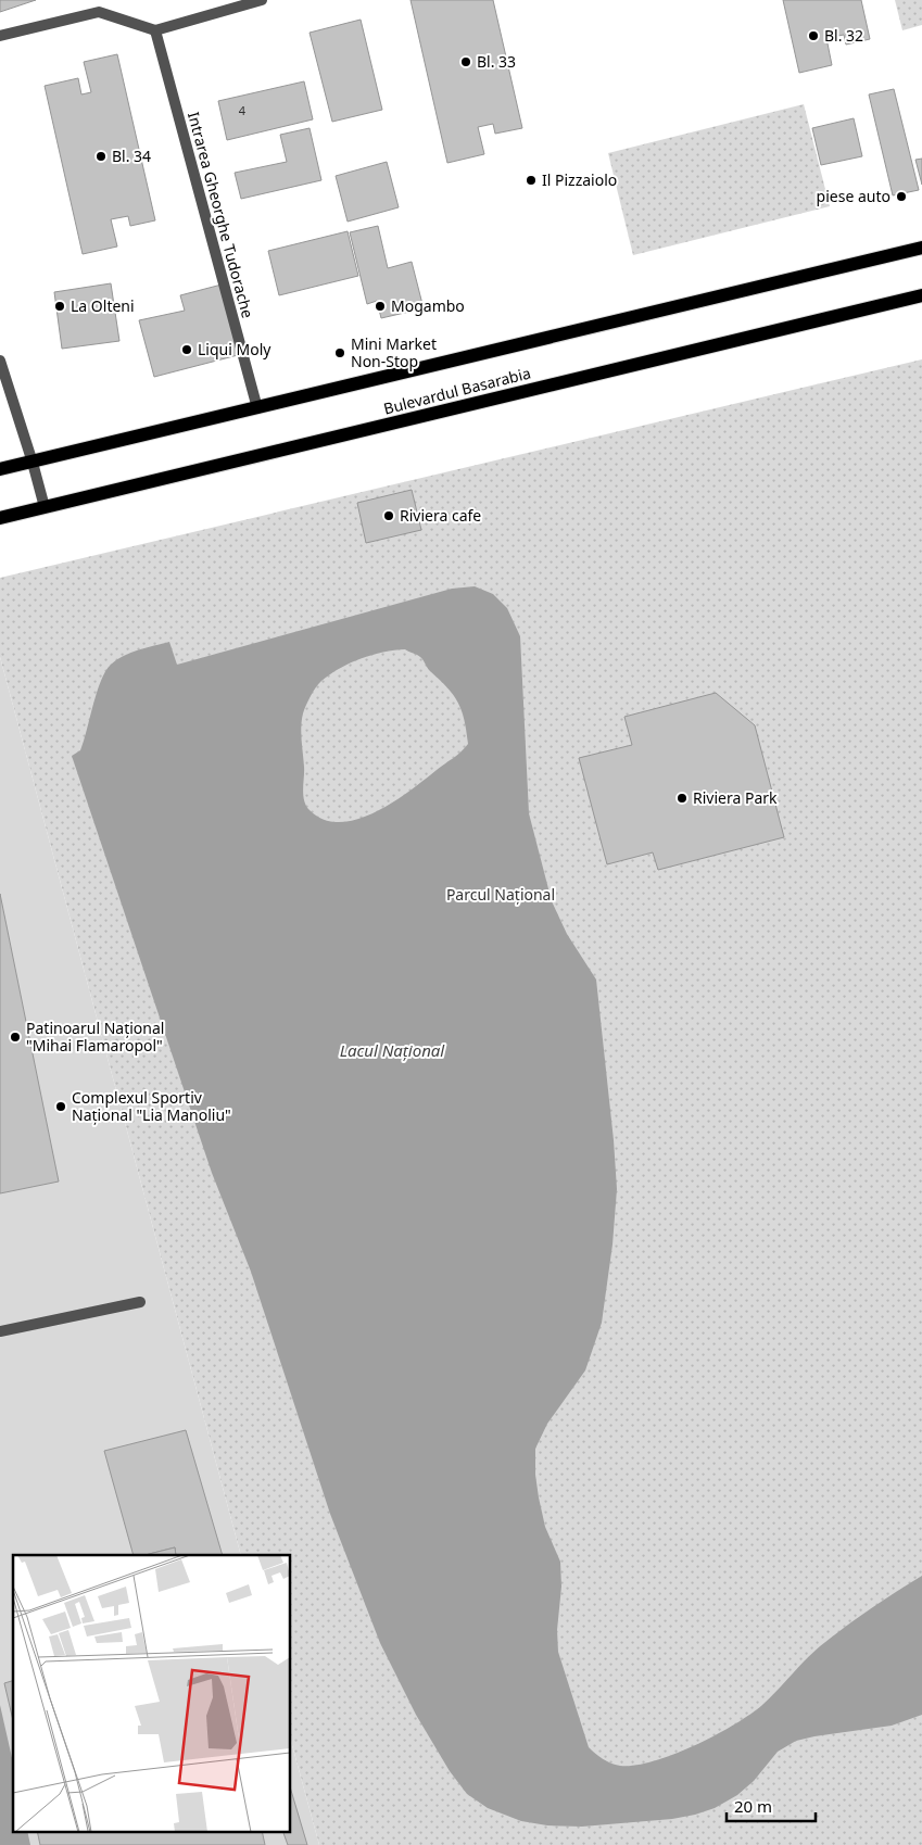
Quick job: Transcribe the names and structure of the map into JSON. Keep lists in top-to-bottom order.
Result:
{
  "streets": {
    "main road": ["Bulevardul Basarabia"],
    "street": ["Intrarea Gheorghe Tudorache"]
  },
  "crossings": [
    ["Intrarea Gheorghe Tudorache", "Bulevardul Basarabia"]
  ],
  "water": ["Lacul Național"],
  "parks": ["Parcul Național"],
  "places": [
    "Bl. 32",
    "Bl. 33",
    "Bl. 34",
    "Il Pizzaiolo",
    "piese auto",
    "La Olteni",
    "Mogambo",
    "Liqui Moly",
    "Mini Market Non-Stop",
    "Riviera cafe",
    "Riviera Park",
    "Patinoarul Național \"Mihai Flamaropol\"",
    "Complexul Sportiv Național \"Lia Manoliu\""
  ],
  "house_numbers": ["4"],
  "scale_bar": "20 m"
}
